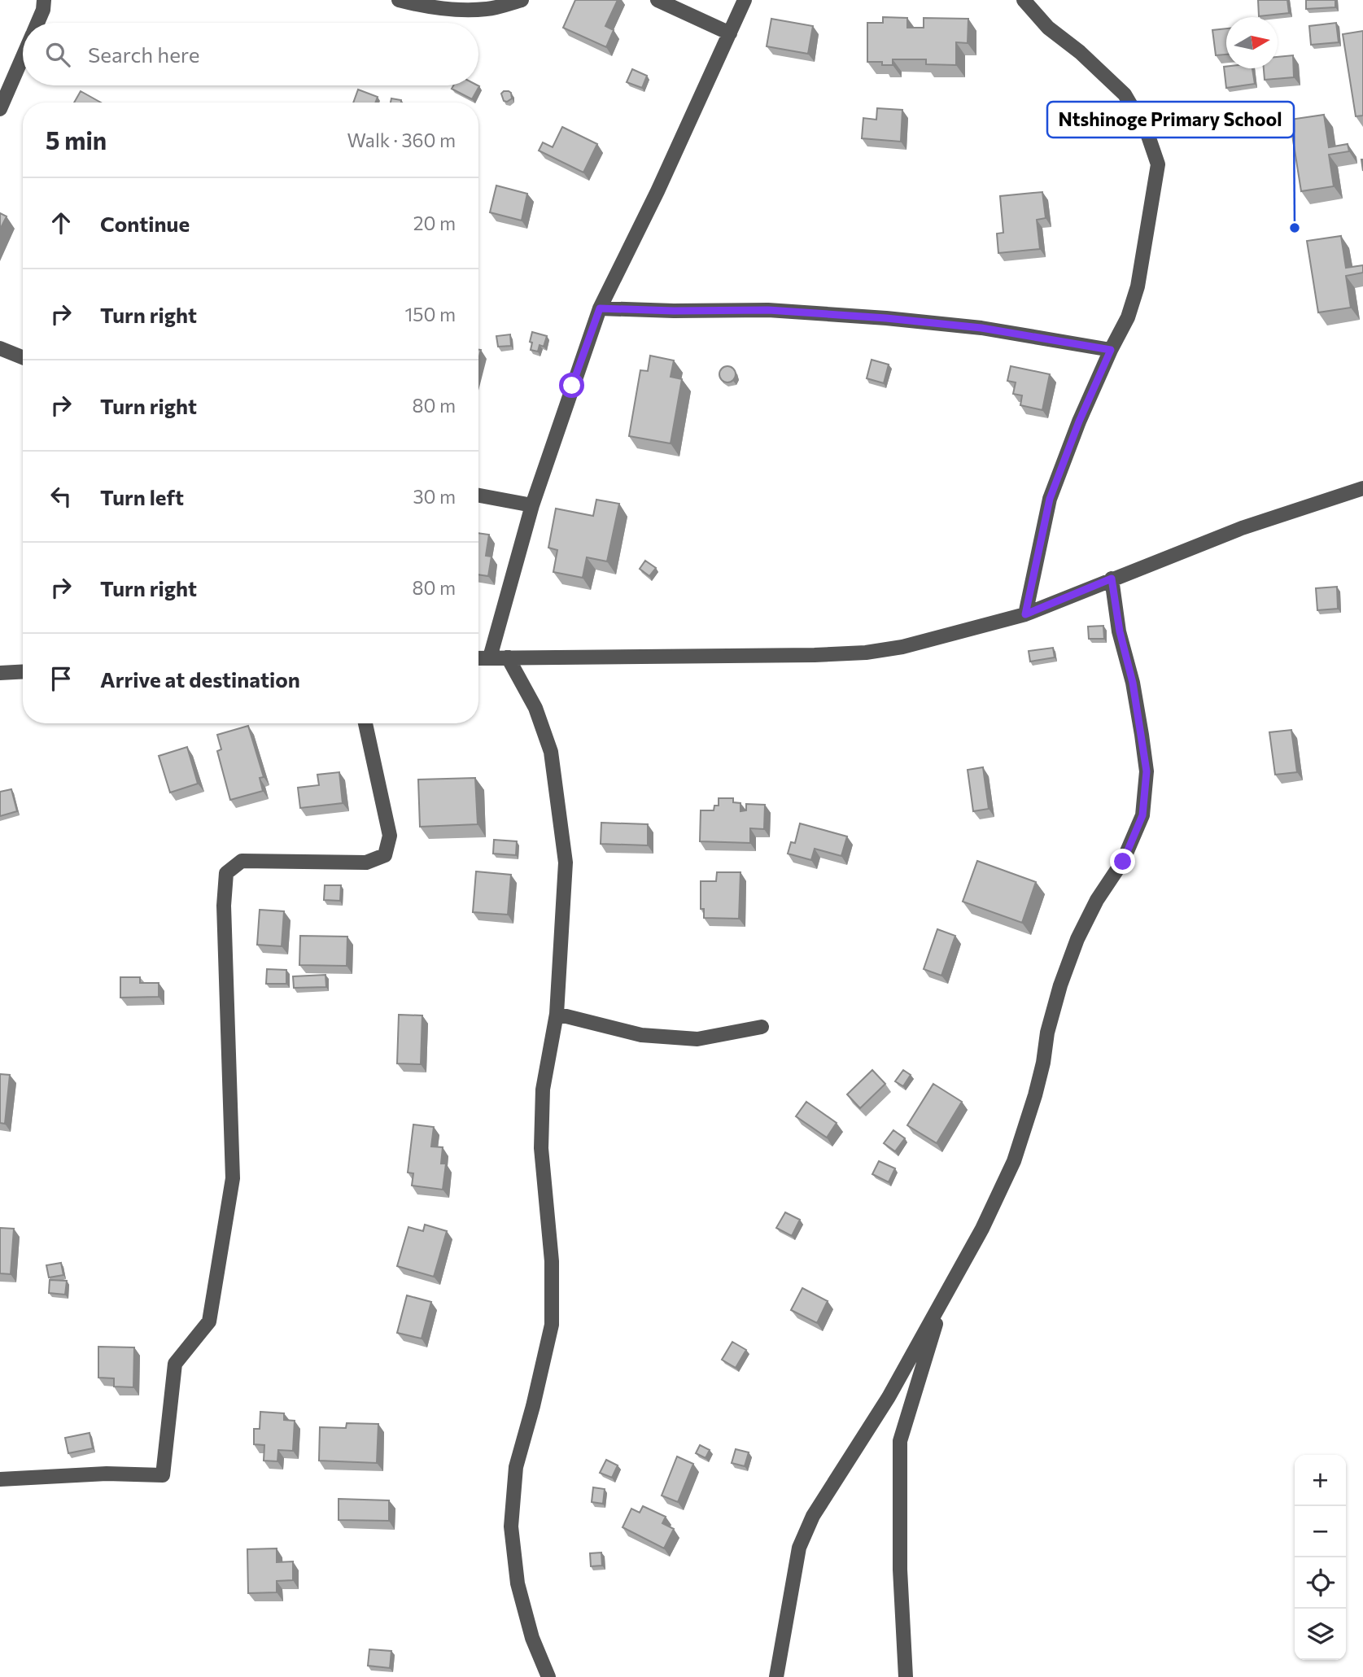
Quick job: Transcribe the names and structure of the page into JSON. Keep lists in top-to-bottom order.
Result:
{
  "places": ["Ntshinoge Primary School"],
  "north": "right",
  "page": {
    "search": "Search here",
    "heading": ["5 min", "Walk · 360 m"],
    "list": [
      ["Continue", "20 m"],
      ["Turn right", "150 m"],
      ["Turn right", "80 m"],
      ["Turn left", "30 m"],
      ["Turn right", "80 m"],
      "Arrive at destination"
    ],
    "map_buttons": ["+", "−"]
  }
}
